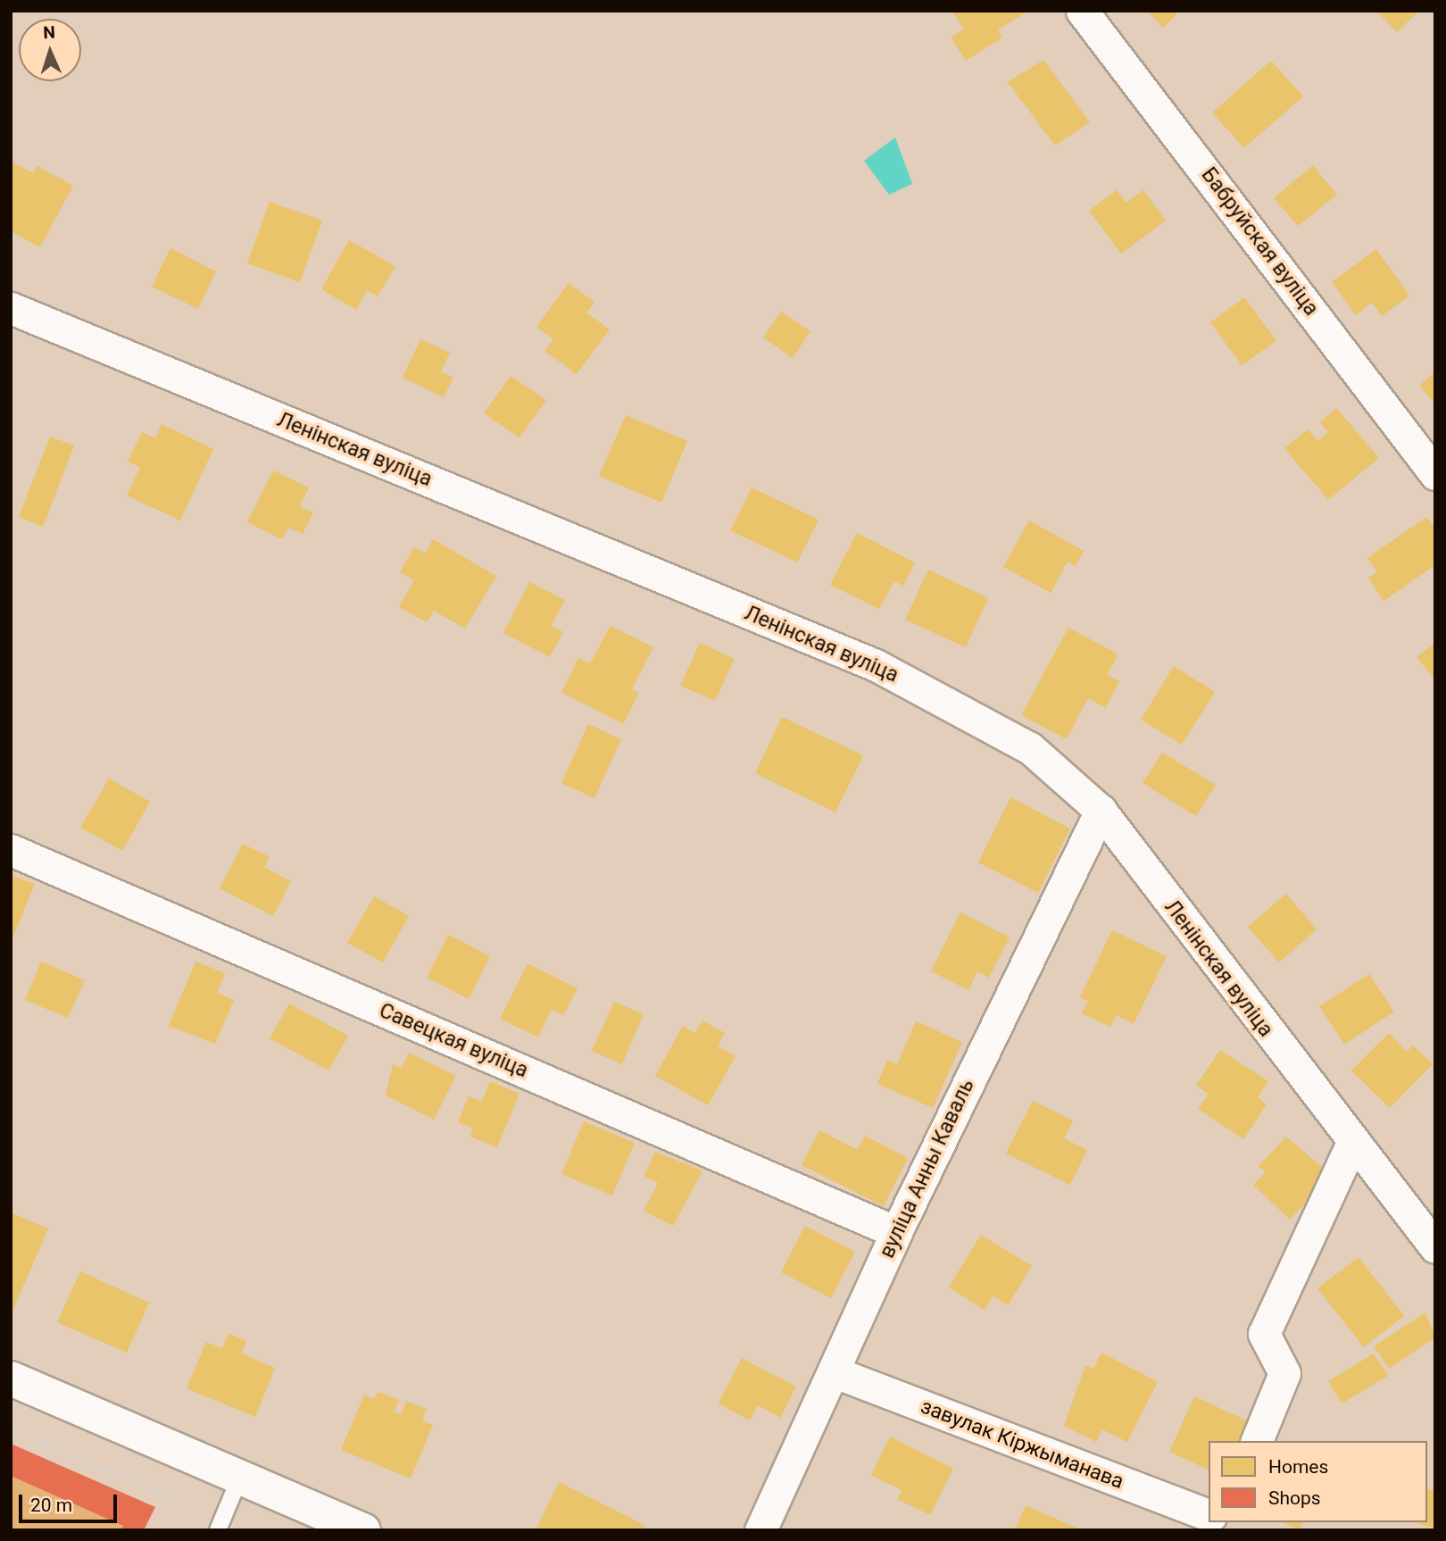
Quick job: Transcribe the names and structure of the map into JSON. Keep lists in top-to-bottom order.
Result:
{
  "streets": {
    "street": [
      "Бабруйская вуліца",
      "Ленінская вуліца",
      "Савецкая вуліца",
      "вуліца Анны Каваль",
      "завулак Кіржыманава"
    ]
  },
  "crossings": [
    ["Ленінская вуліца", "вуліца Анны Каваль"],
    ["Савецкая вуліца", "вуліца Анны Каваль"],
    ["вуліца Анны Каваль", "завулак Кіржыманава"]
  ],
  "legend": ["Homes", "Shops"],
  "scale_bar": "20 m",
  "north": "top"
}
